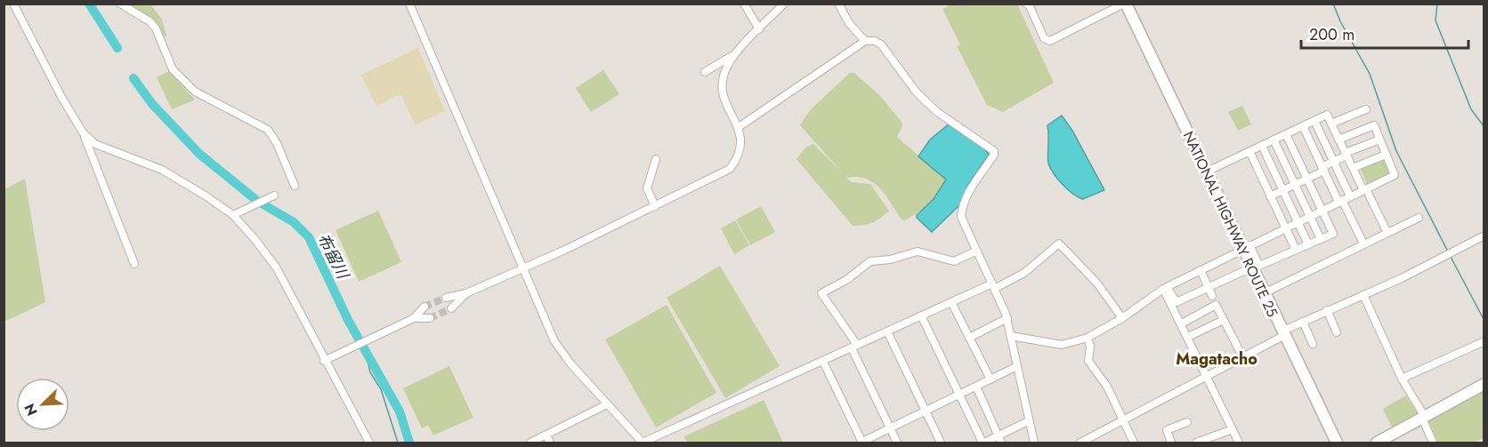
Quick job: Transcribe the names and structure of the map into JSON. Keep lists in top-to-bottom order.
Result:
{
  "streets": {
    "highway": ["NATIONAL HIGHWAY ROUTE 25"]
  },
  "districts": ["Magatacho"],
  "water": ["布留川"],
  "scale_bar": "200 m",
  "north": "bottom left"
}
